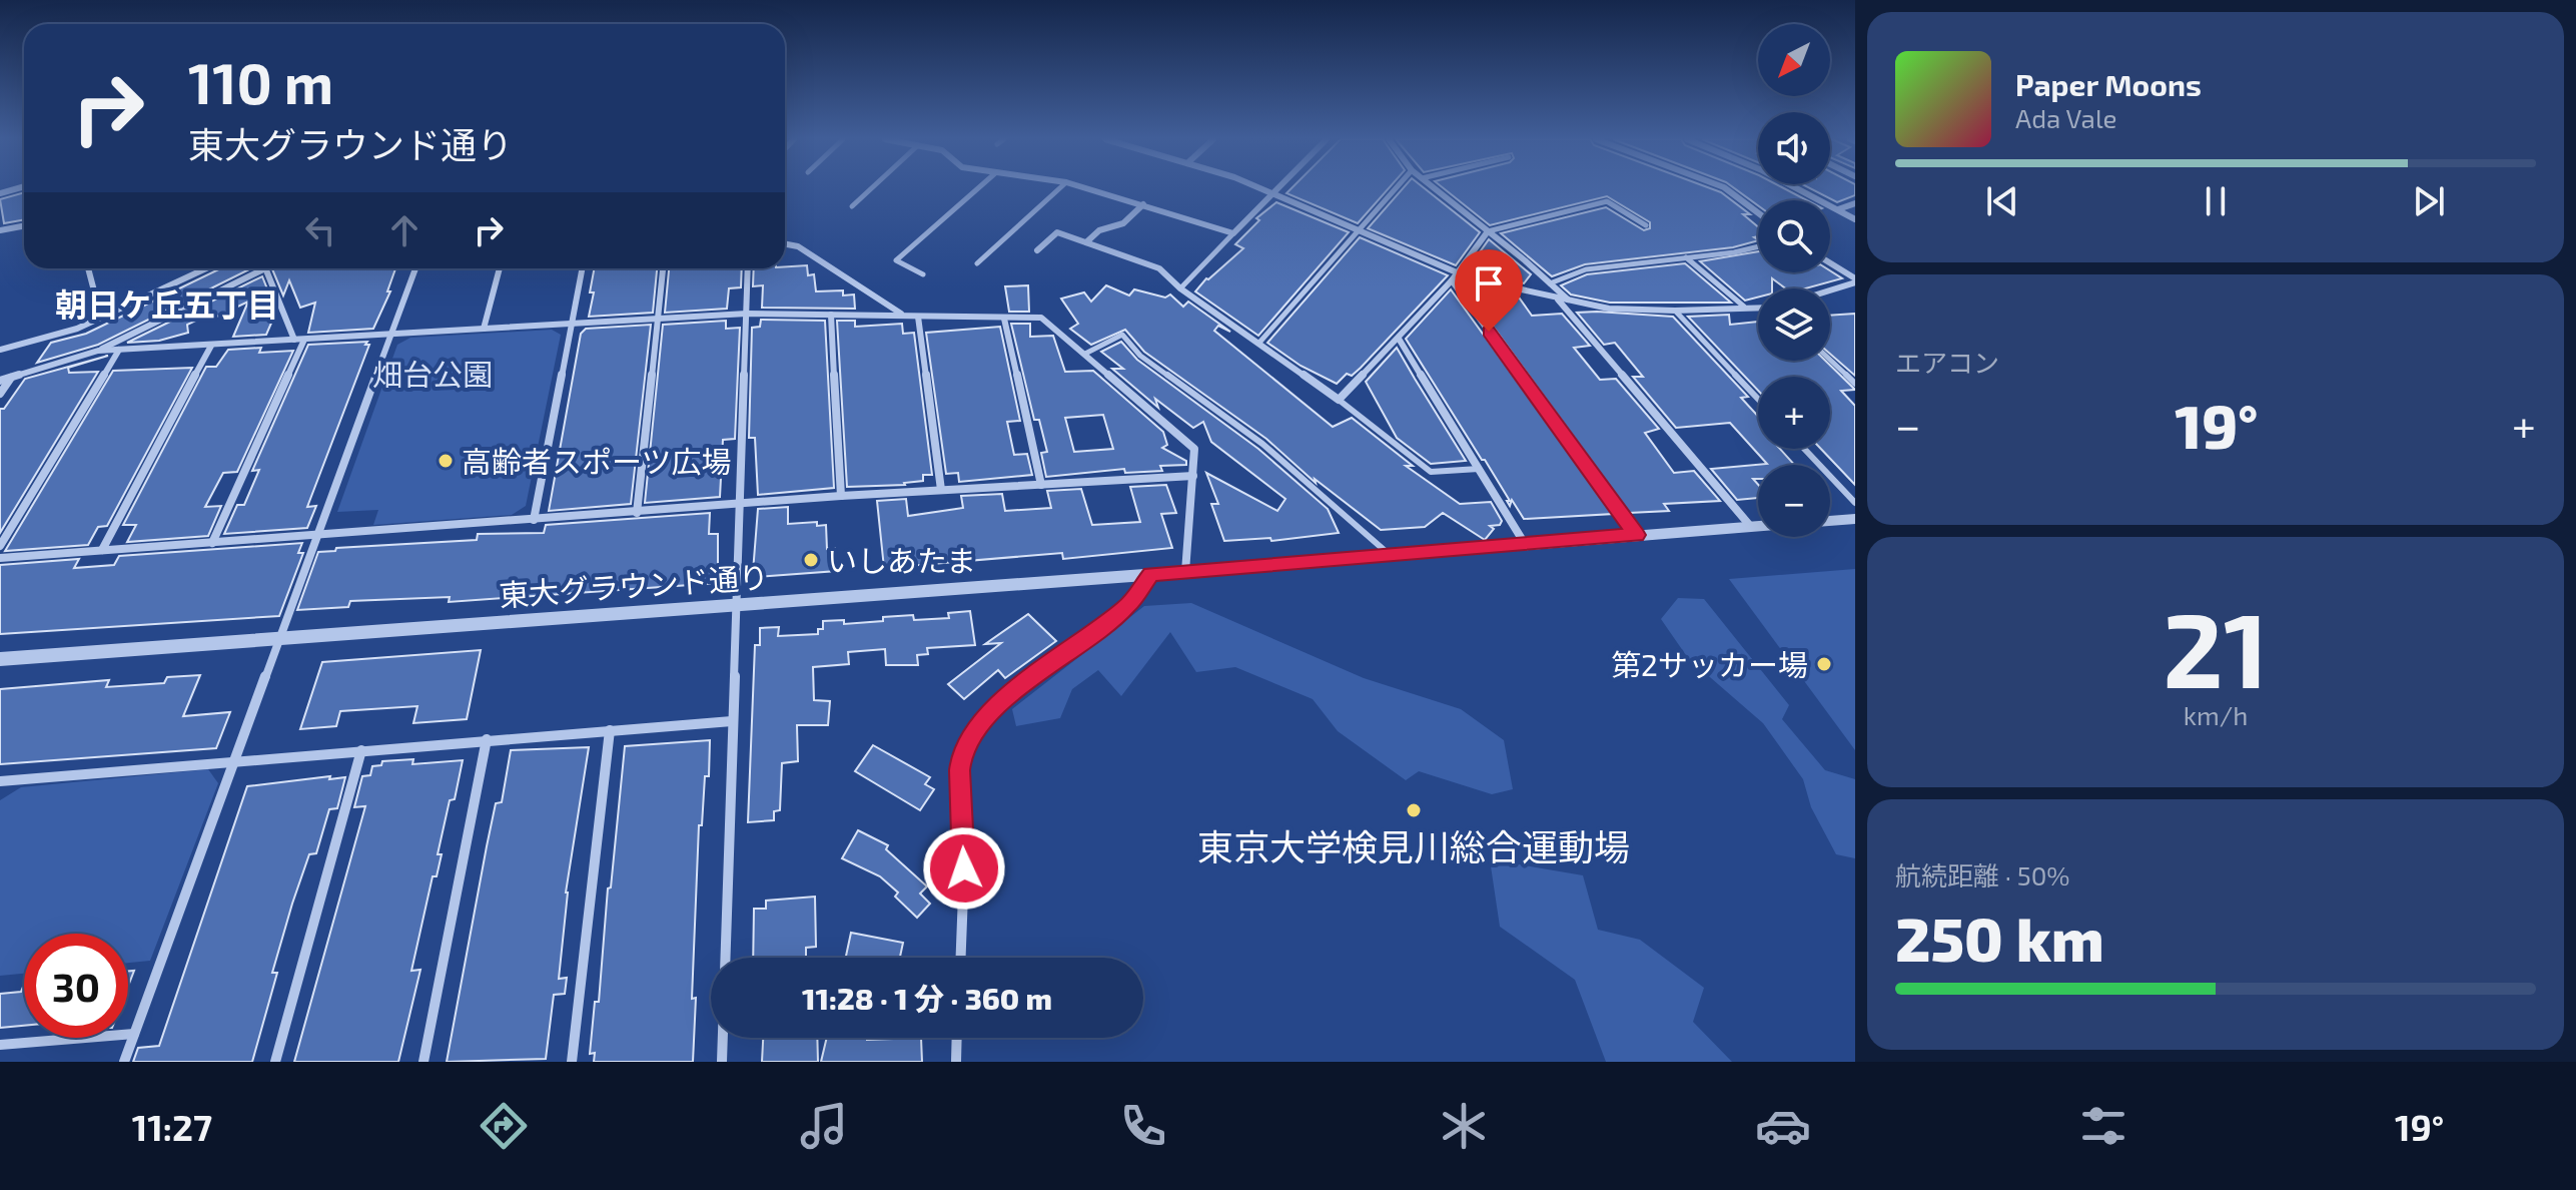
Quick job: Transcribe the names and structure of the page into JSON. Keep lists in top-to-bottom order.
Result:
{
  "streets": {
    "street": ["東大グラウンド通り"]
  },
  "districts": ["朝日ケ丘五丁目"],
  "parks": ["畑台公園"],
  "places": [
    "高齢者スポーツ広場",
    "いしあたま",
    "第2サッカー場",
    "東京大学検見川総合運動場"
  ],
  "north": "bottom left",
  "page": {
    "map_buttons": ["+", "−"],
    "turn": ["110 m", "東大グラウンド通り"],
    "song": ["Paper Moons", "Ada Vale"],
    "tile": [
      "エアコン",
      ["21", "km/h"],
      ["航続距離 · 50%", "250 km"]
    ],
    "heat": ["−", "19°", "+"],
    "limit": "30",
    "trip": "11:28 · 1 分 · 360 m",
    "tabs": ["11:27", "19°"]
  }
}
